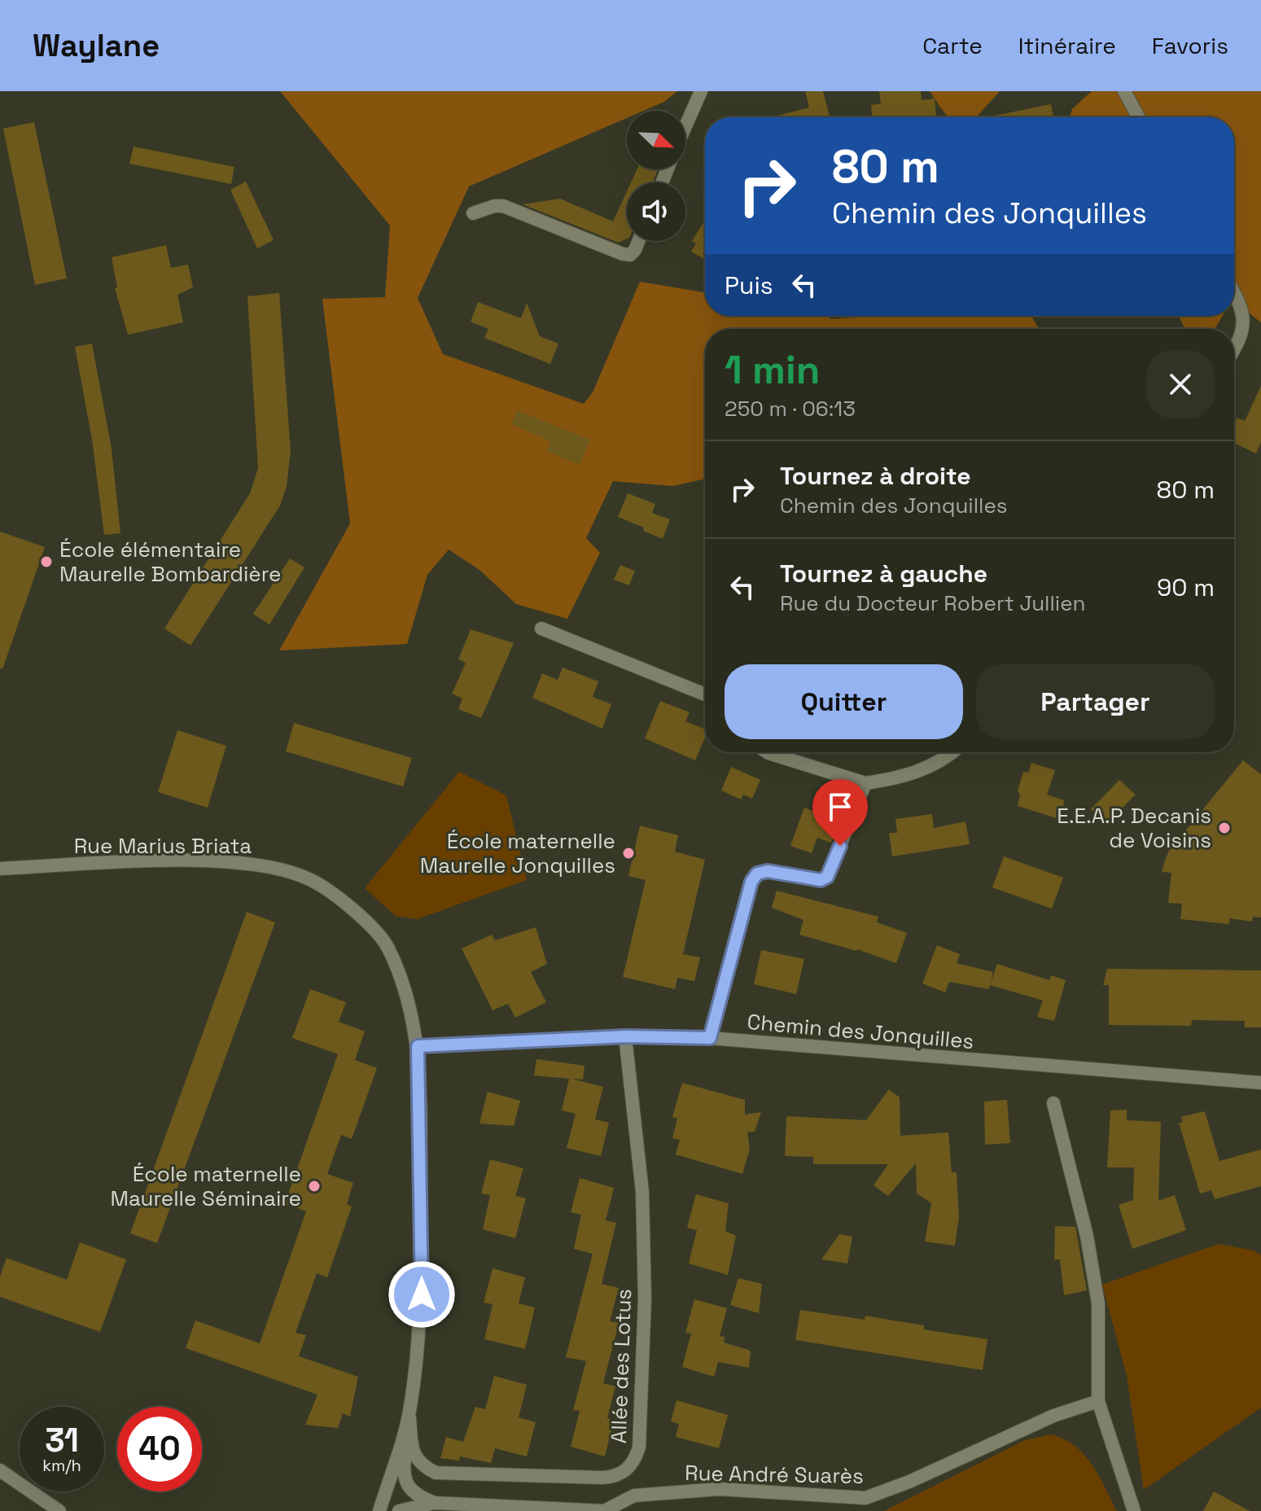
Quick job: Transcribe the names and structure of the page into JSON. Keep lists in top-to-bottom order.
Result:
{
  "streets": {
    "street": [
      "Rue Marius Briata",
      "Chemin des Jonquilles",
      "Allée des Lotus",
      "Rue André Suarès"
    ]
  },
  "crossings": [
    ["Rue Marius Briata", "Chemin des Jonquilles"],
    ["Rue Marius Briata", "Allée des Lotus"],
    ["Rue Marius Briata", "Rue André Suarès"],
    ["Chemin des Jonquilles", "Allée des Lotus"],
    ["Allée des Lotus", "Rue André Suarès"]
  ],
  "places": [
    "École élémentaire Maurelle Bombardière",
    "E.E.A.P. Decanis de Voisins",
    "École maternelle Maurelle Jonquilles",
    "École maternelle Maurelle Séminaire"
  ],
  "north": "bottom right",
  "page": {
    "header": "Waylane",
    "nav": ["Carte", "Itinéraire", "Favoris"],
    "turn": ["80 m", "Chemin des Jonquilles"],
    "then": "Puis",
    "heading": ["1 min", "250 m · 06:13"],
    "list": [
      {
        "name": "Tournez à droite",
        "note": "Chemin des Jonquilles",
        "value": "80 m"
      },
      {
        "name": "Tournez à gauche",
        "note": "Rue du Docteur Robert Jullien",
        "value": "90 m"
      }
    ],
    "buttons": ["Quitter", "Partager"],
    "speed": "31 km/h",
    "limit": "40"
  }
}
